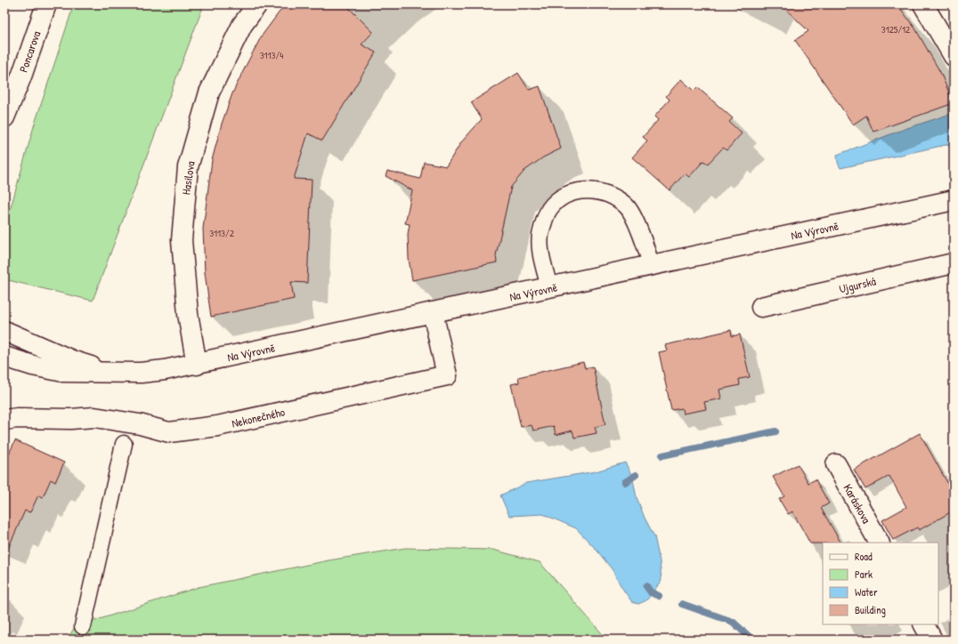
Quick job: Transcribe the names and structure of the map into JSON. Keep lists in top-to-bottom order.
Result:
{
  "streets": {
    "street": [
      "Poncarova",
      "Hasilova",
      "Na Výrovně",
      "Ujgurská",
      "Nekonečného",
      "Karáskova"
    ]
  },
  "crossings": [
    ["Hasilova", "Na Výrovně"],
    ["Na Výrovně", "Nekonečného"]
  ],
  "house_numbers": ["3125/12", "3113/4", "3113/2"],
  "legend": [
    "Road",
    "Park",
    "Water",
    "Building"
  ]
}
